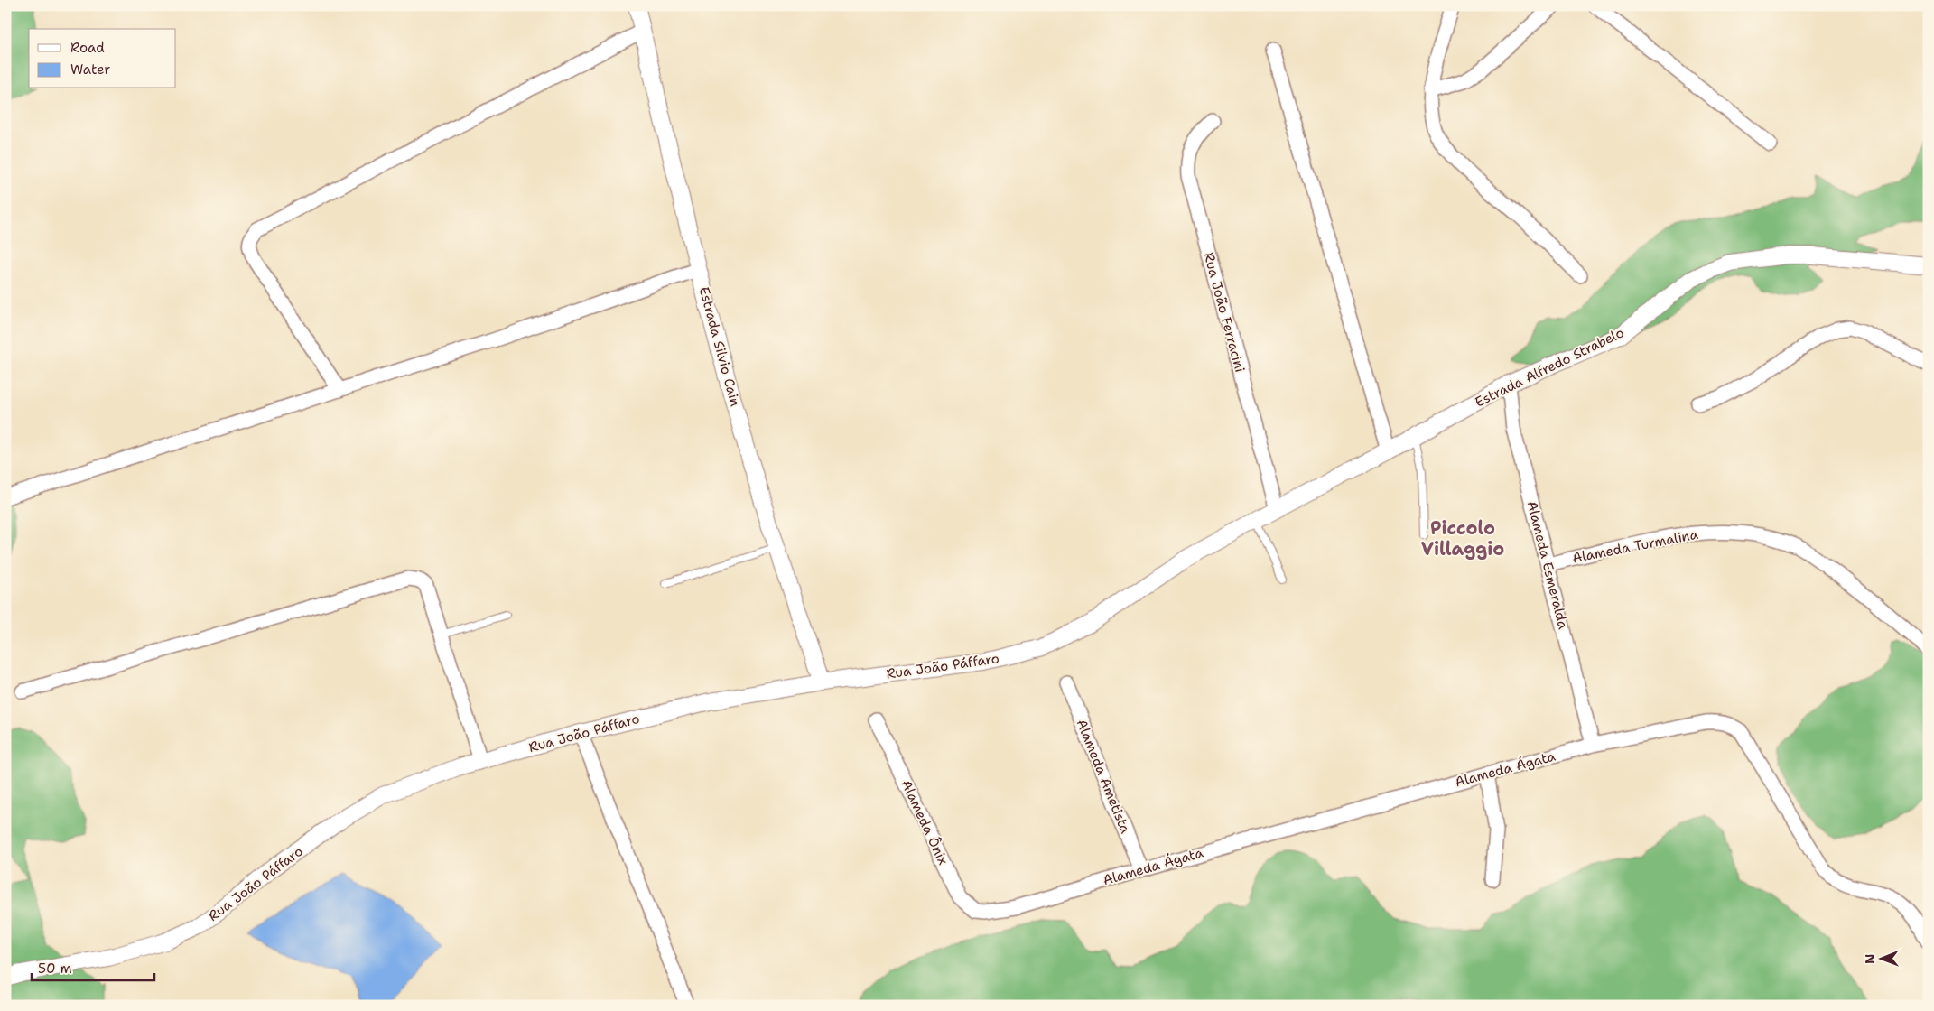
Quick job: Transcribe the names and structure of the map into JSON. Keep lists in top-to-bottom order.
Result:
{
  "streets": {
    "street": [
      "Rua João Ferracini",
      "Estrada Silvio Cain",
      "Estrada Alfredo Strabelo",
      "Alameda Turmalina",
      "Alameda Esmeralda",
      "Rua João Páffaro",
      "Alameda Ágata",
      "Alameda Ametista",
      "Alameda Ônix"
    ]
  },
  "crossings": [
    ["Rua João Ferracini", "Estrada Alfredo Strabelo"],
    ["Estrada Silvio Cain", "Rua João Páffaro"],
    ["Estrada Alfredo Strabelo", "Alameda Esmeralda"],
    ["Estrada Alfredo Strabelo", "Rua João Páffaro"],
    ["Alameda Turmalina", "Alameda Esmeralda"],
    ["Alameda Esmeralda", "Alameda Ágata"],
    ["Alameda Ágata", "Alameda Ametista"],
    ["Alameda Ágata", "Alameda Ônix"]
  ],
  "districts": ["Piccolo Villaggio"],
  "legend": ["Road", "Water"],
  "scale_bar": "50 m",
  "north": "left"
}
